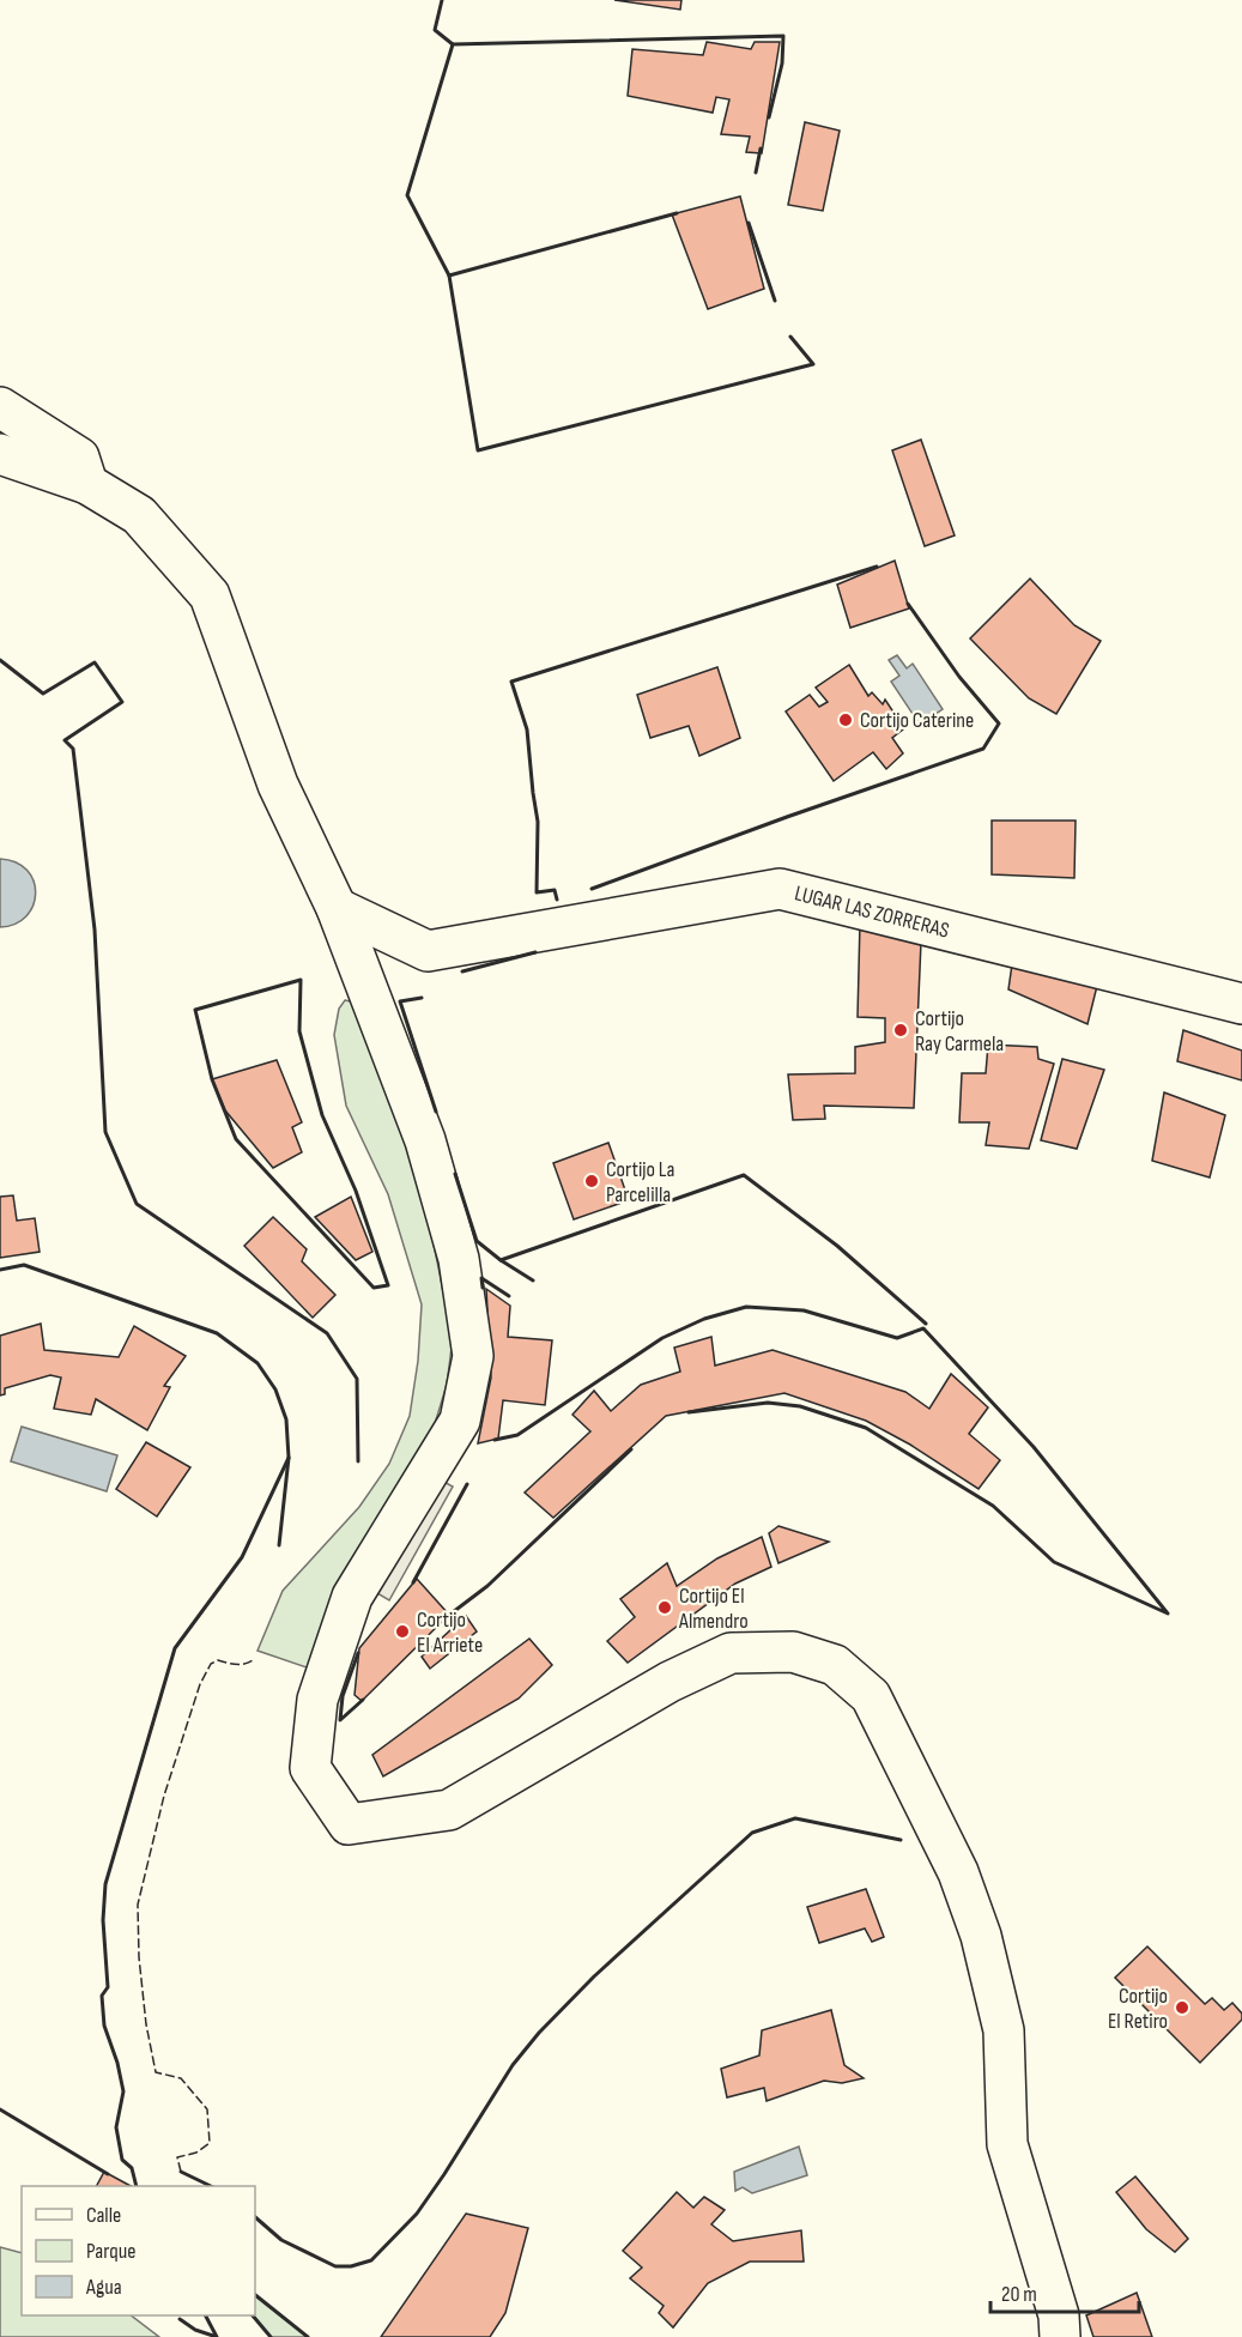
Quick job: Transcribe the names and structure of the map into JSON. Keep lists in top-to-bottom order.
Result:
{
  "streets": {
    "street": ["LUGAR LAS ZORRERAS"]
  },
  "places": [
    "Cortijo Caterine",
    "Cortijo Ray Carmela",
    "Cortijo La Parcelilla",
    "Cortijo El Almendro",
    "Cortijo El Arriete",
    "Cortijo El Retiro"
  ],
  "legend": ["Calle", "Parque", "Agua"],
  "scale_bar": "20 m"
}
